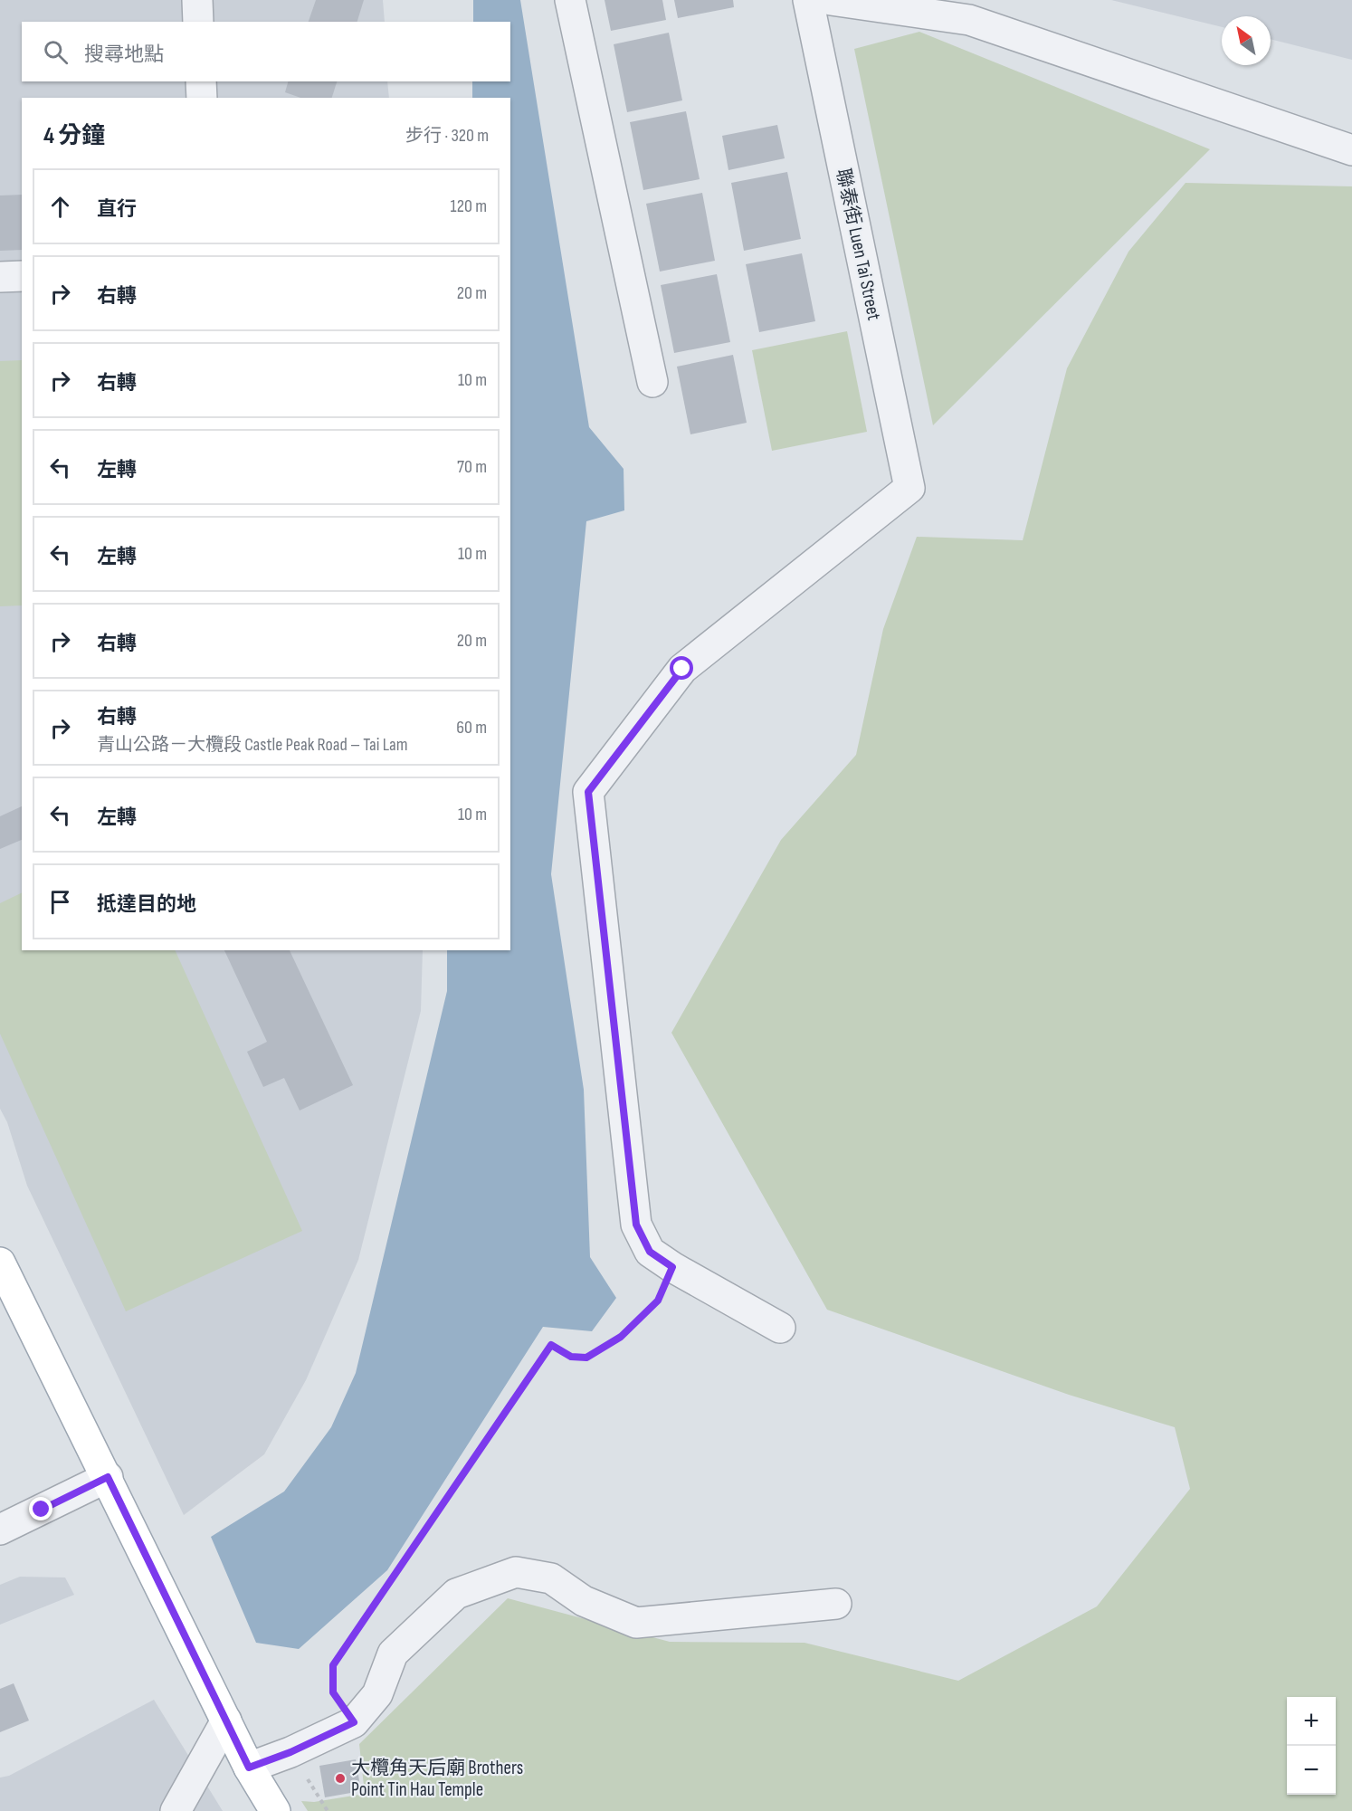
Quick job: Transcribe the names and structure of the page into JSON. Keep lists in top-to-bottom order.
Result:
{
  "streets": {
    "street": ["聯泰街 Luen Tai Street"]
  },
  "places": ["大欖角天后廟 Brothers Point Tin Hau Temple"],
  "north": "top left",
  "page": {
    "search": "搜尋地點",
    "heading": ["4 分鐘", "步行 · 320 m"],
    "list": [
      ["直行", "120 m"],
      ["右轉", "20 m"],
      ["右轉", "10 m"],
      ["左轉", "70 m"],
      ["左轉", "10 m"],
      ["右轉", "20 m"],
      ["右轉", "青山公路－大欖段 Castle Peak Road – Tai Lam", "60 m"],
      ["左轉", "10 m"],
      "抵達目的地"
    ],
    "map_buttons": ["+", "−"]
  }
}
